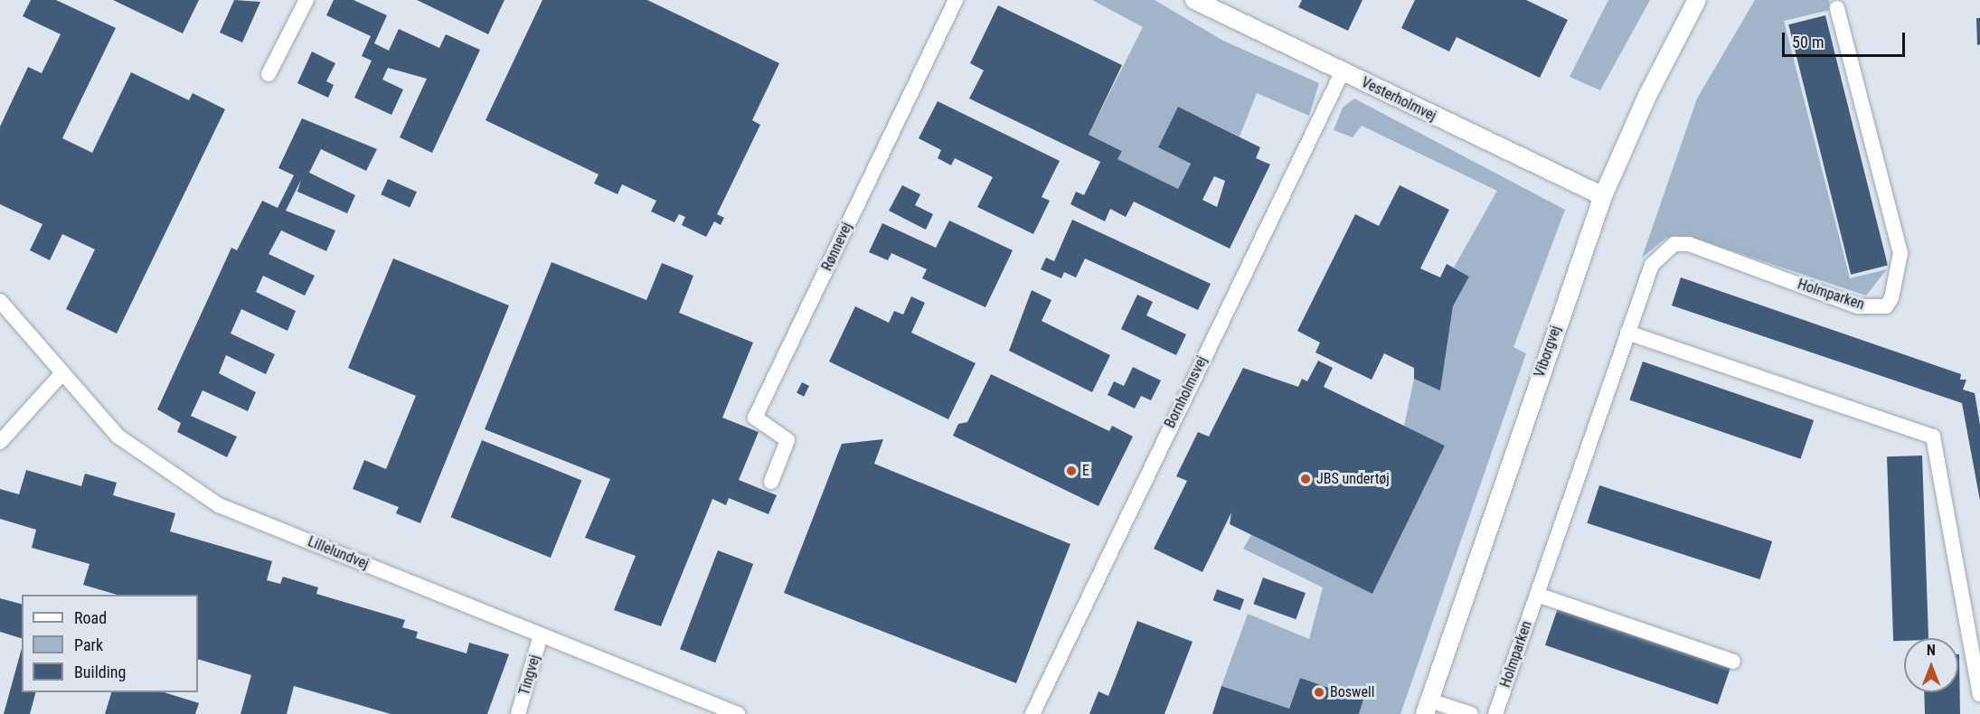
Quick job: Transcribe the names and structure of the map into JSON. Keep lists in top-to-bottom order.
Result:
{
  "streets": {
    "street": [
      "Vesterholmvej",
      "Rønnevej",
      "Holmparken",
      "Viborgvej",
      "Bornholmsvej",
      "Lillelundvej",
      "Tingvej"
    ]
  },
  "crossings": [
    ["Vesterholmvej", "Viborgvej"],
    ["Vesterholmvej", "Bornholmsvej"],
    ["Lillelundvej", "Tingvej"]
  ],
  "places": ["E", "JBS undertøj", "Boswell"],
  "legend": ["Road", "Park", "Building"],
  "scale_bar": "50 m",
  "north": "top"
}
